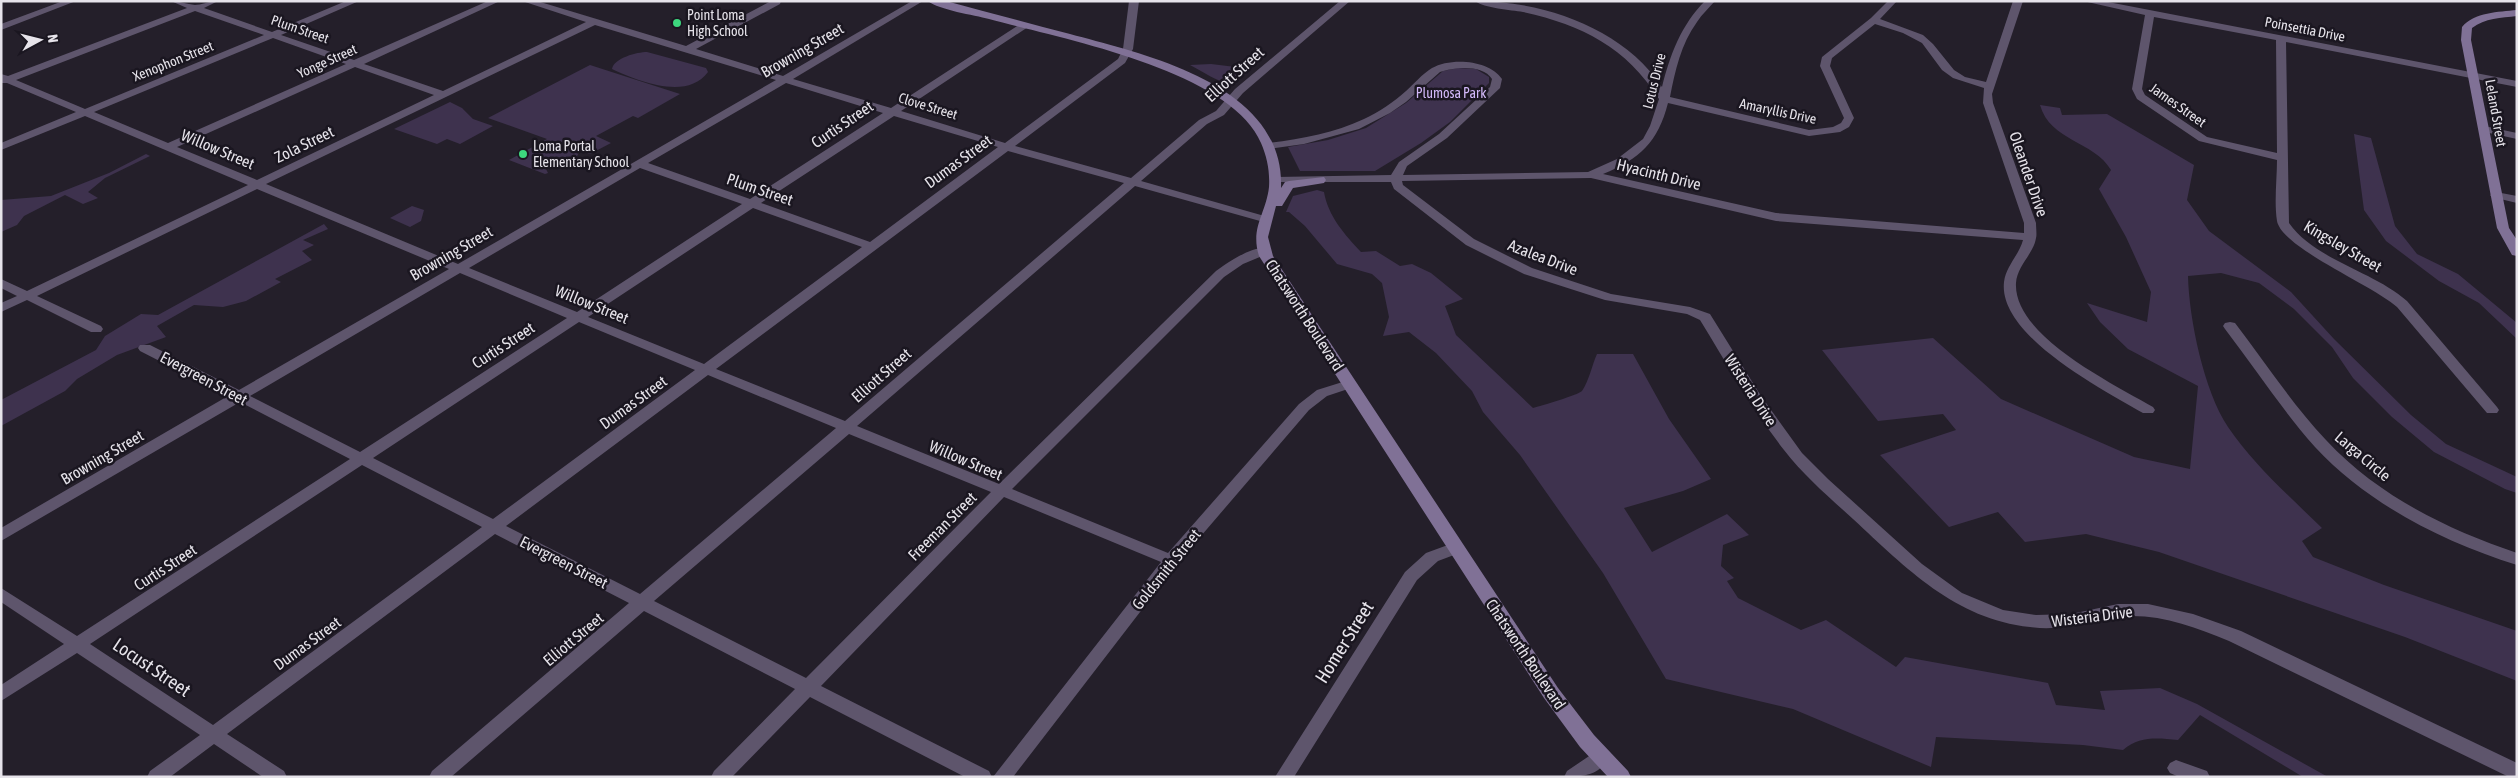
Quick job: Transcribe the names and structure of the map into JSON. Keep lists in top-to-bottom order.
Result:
{
  "streets": {
    "main road": ["Leland Street", "Chatsworth Boulevard"],
    "street": [
      "Plum Street",
      "Poinsettia Drive",
      "Browning Street",
      "Xenophon Street",
      "Yonge Street",
      "Elliott Street",
      "Lotus Drive",
      "James Street",
      "Clove Street",
      "Amaryllis Drive",
      "Curtis Street",
      "Zola Street",
      "Willow Street",
      "Dumas Street",
      "Hyacinth Drive",
      "Oleander Drive",
      "Kingsley Street",
      "Azalea Drive",
      "Evergreen Street",
      "Wisteria Drive",
      "Larga Circle",
      "Freeman Street",
      "Goldsmith Street",
      "Homer Street",
      "Locust Street"
    ]
  },
  "crossings": [
    ["Plum Street", "Browning Street"],
    ["Plum Street", "Xenophon Street"],
    ["Plum Street", "Yonge Street"],
    ["Plum Street", "Curtis Street"],
    ["Plum Street", "Zola Street"],
    ["Plum Street", "Dumas Street"],
    ["Poinsettia Drive", "James Street"],
    ["Poinsettia Drive", "Leland Street"],
    ["Poinsettia Drive", "Kingsley Street"],
    ["Browning Street", "Clove Street"],
    ["Browning Street", "Willow Street"],
    ["Browning Street", "Evergreen Street"],
    ["Xenophon Street", "Willow Street"],
    ["Yonge Street", "Willow Street"],
    ["Elliott Street", "Clove Street"],
    ["Elliott Street", "Willow Street"],
    ["Elliott Street", "Chatsworth Boulevard"],
    ["Elliott Street", "Evergreen Street"],
    ["Lotus Drive", "Amaryllis Drive"],
    ["Lotus Drive", "Hyacinth Drive"],
    ["James Street", "Kingsley Street"],
    ["Clove Street", "Curtis Street"],
    ["Clove Street", "Zola Street"],
    ["Clove Street", "Dumas Street"],
    ["Clove Street", "Chatsworth Boulevard"],
    ["Curtis Street", "Willow Street"],
    ["Curtis Street", "Chatsworth Boulevard"],
    ["Curtis Street", "Evergreen Street"],
    ["Curtis Street", "Locust Street"],
    ["Zola Street", "Willow Street"],
    ["Willow Street", "Dumas Street"],
    ["Willow Street", "Freeman Street"],
    ["Willow Street", "Goldsmith Street"],
    ["Dumas Street", "Chatsworth Boulevard"],
    ["Dumas Street", "Evergreen Street"],
    ["Dumas Street", "Locust Street"],
    ["Hyacinth Drive", "Oleander Drive"],
    ["Hyacinth Drive", "Azalea Drive"],
    ["Hyacinth Drive", "Chatsworth Boulevard"],
    ["Azalea Drive", "Wisteria Drive"],
    ["Chatsworth Boulevard", "Freeman Street"],
    ["Chatsworth Boulevard", "Goldsmith Street"],
    ["Chatsworth Boulevard", "Homer Street"],
    ["Evergreen Street", "Freeman Street"]
  ],
  "parks": ["Plumosa Park"],
  "places": ["Point Loma High School", "Loma Portal Elementary School"],
  "north": "right"
}
